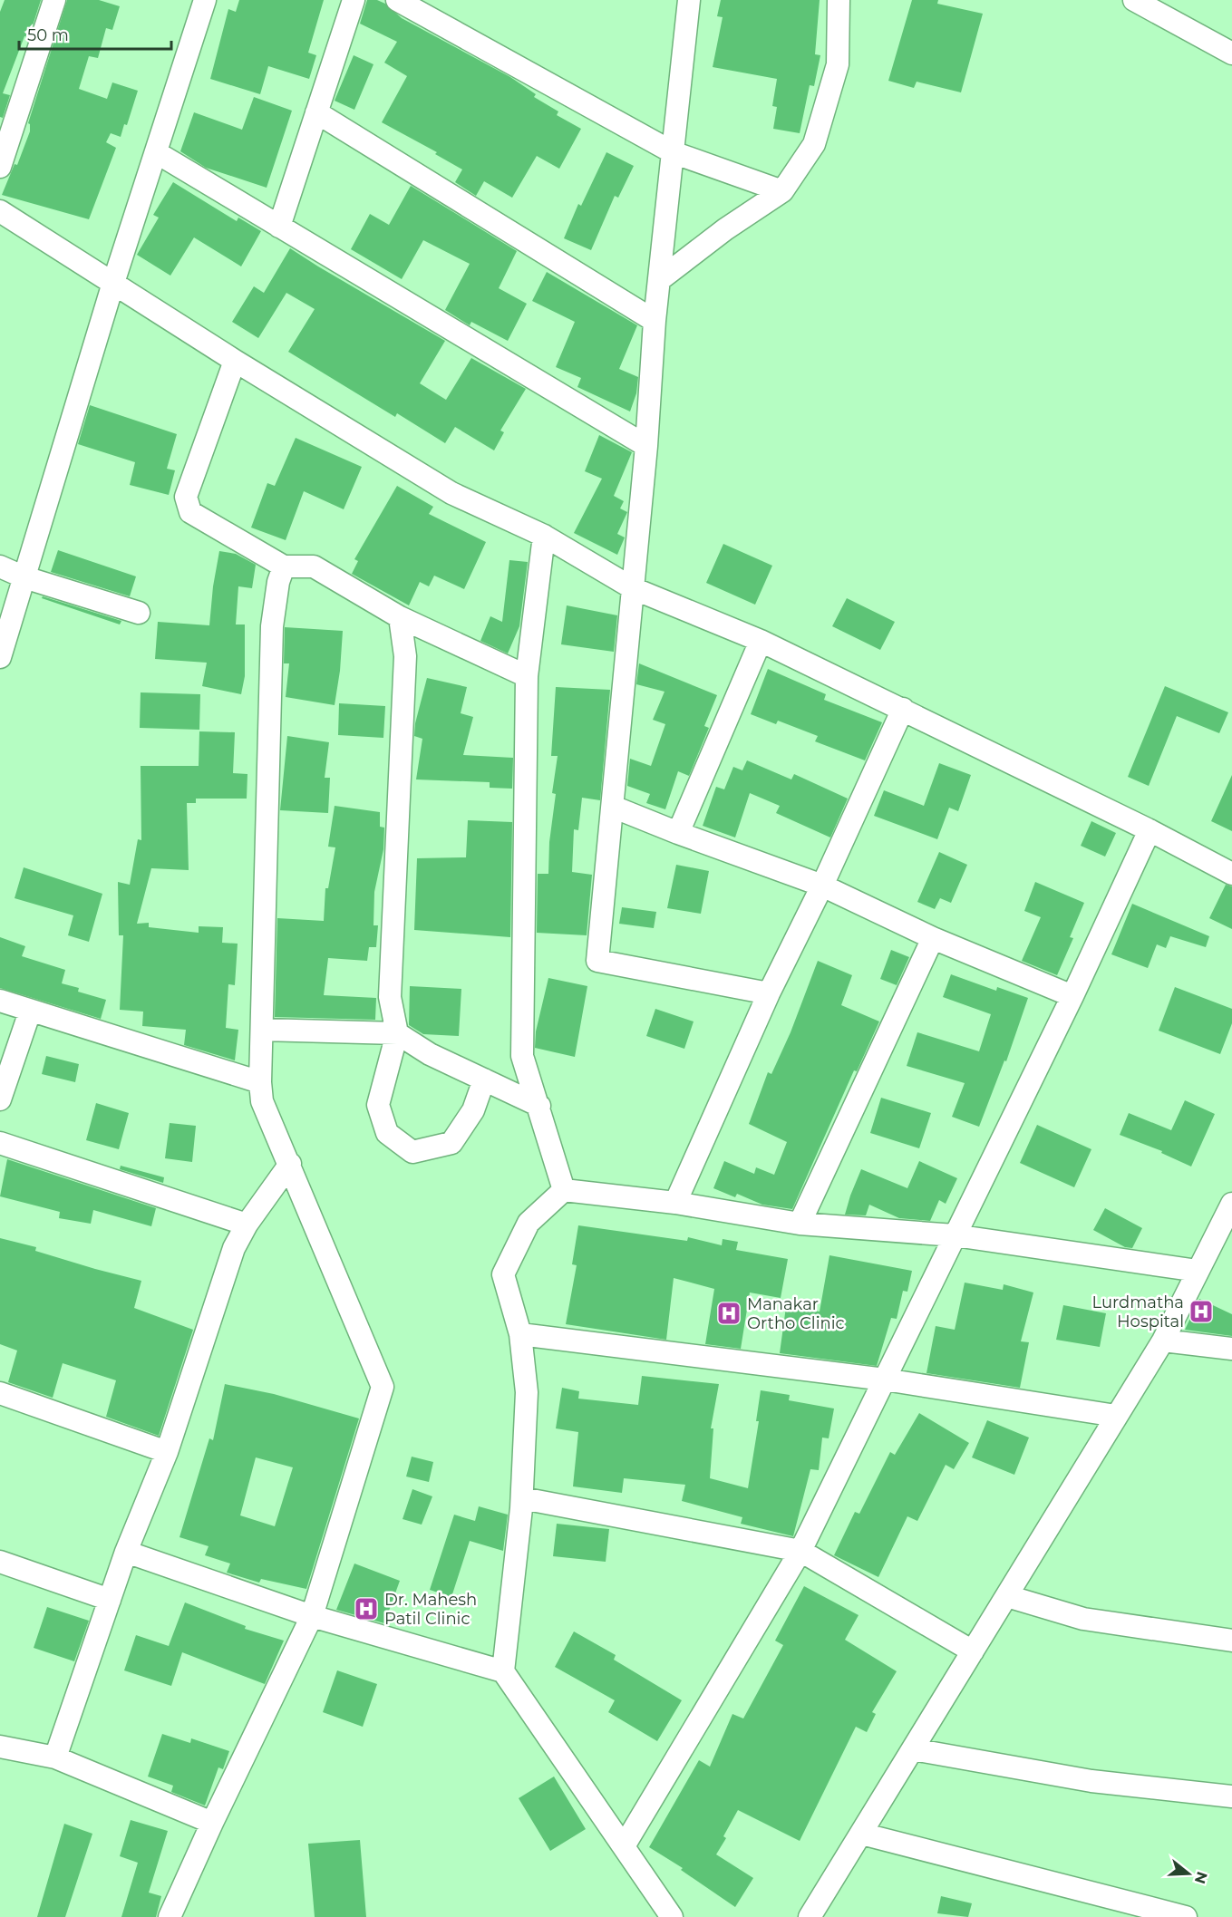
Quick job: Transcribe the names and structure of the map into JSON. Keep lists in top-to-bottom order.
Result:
{
  "places": {
    "hospital": ["Lurdmatha Hospital", "Manakar Ortho Clinic", "Dr. Mahesh Patil Clinic"]
  },
  "scale_bar": "50 m",
  "north": "right"
}
